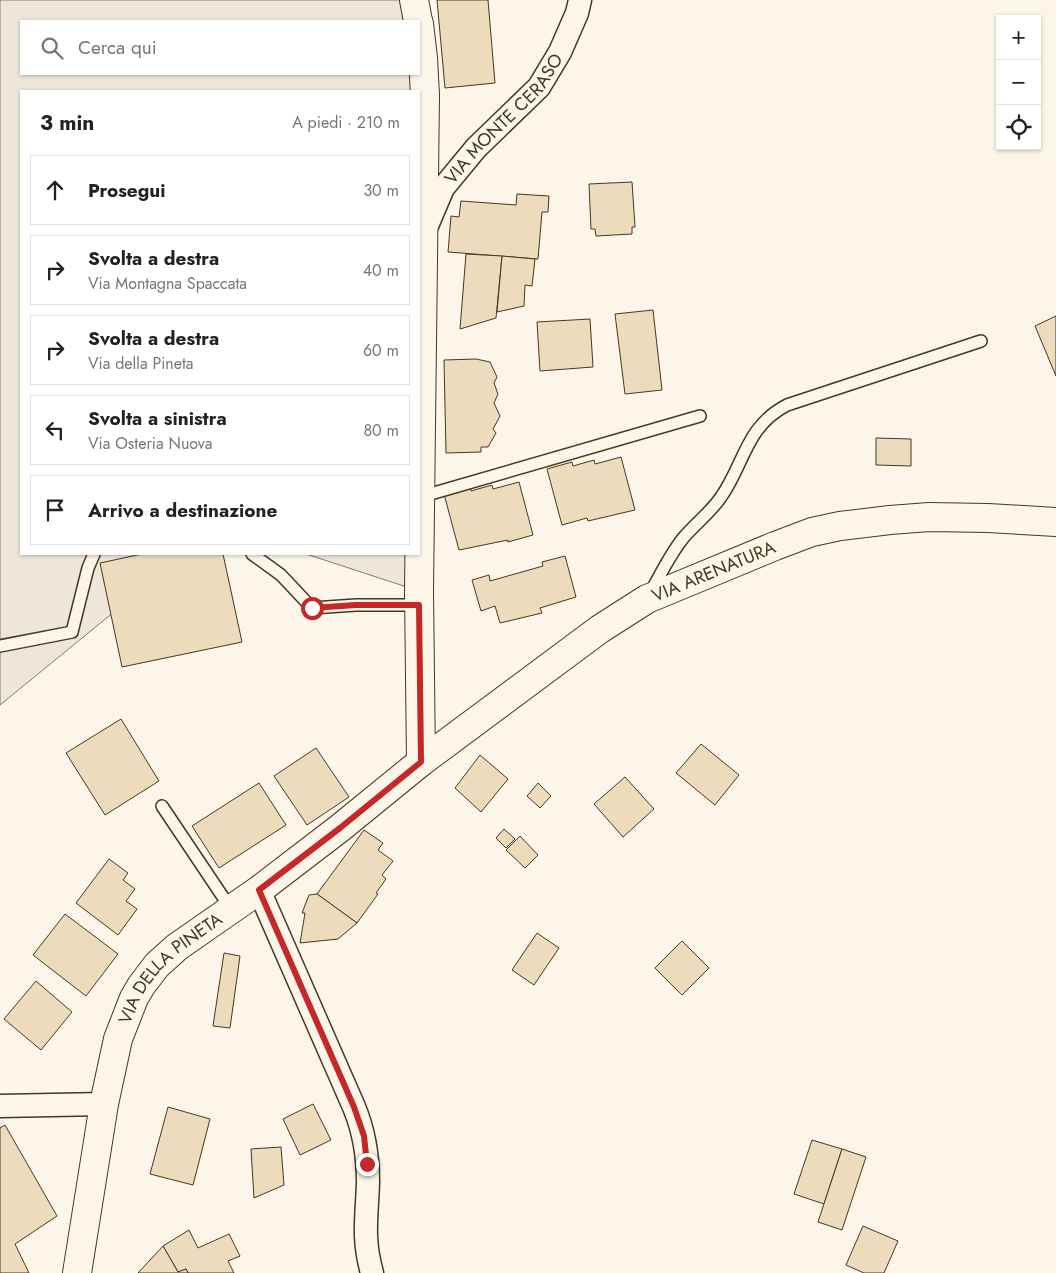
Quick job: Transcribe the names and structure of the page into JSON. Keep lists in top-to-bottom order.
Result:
{
  "streets": {
    "street": ["VIA MONTE CERASO", "VIA ARENATURA", "VIA DELLA PINETA"]
  },
  "crossings": [
    ["VIA ARENATURA", "VIA DELLA PINETA"]
  ],
  "page": {
    "map_buttons": ["+", "−"],
    "search": "Cerca qui",
    "heading": ["3 min", "A piedi · 210 m"],
    "list": [
      ["Prosegui", "30 m"],
      ["Svolta a destra", "Via Montagna Spaccata", "40 m"],
      ["Svolta a destra", "Via della Pineta", "60 m"],
      ["Svolta a sinistra", "Via Osteria Nuova", "80 m"],
      "Arrivo a destinazione"
    ]
  }
}
